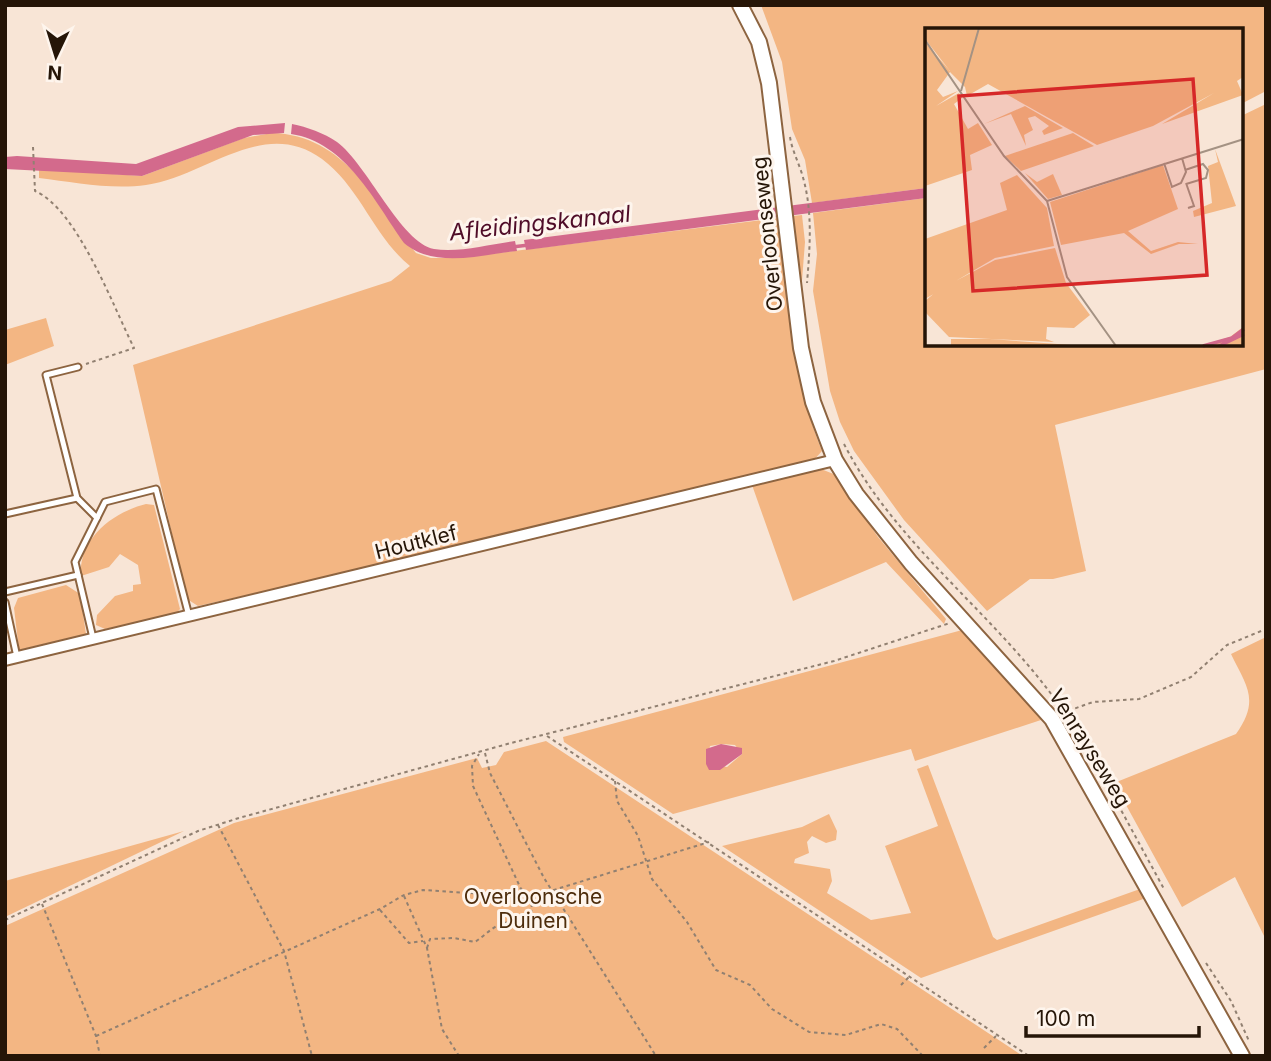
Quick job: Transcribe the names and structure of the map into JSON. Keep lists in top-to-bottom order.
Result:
{
  "streets": {
    "street": ["Overloonseweg", "Houtklef", "Venrayseweg"]
  },
  "crossings": [
    ["Overloonseweg", "Houtklef"],
    ["Overloonseweg", "Venrayseweg"],
    ["Houtklef", "Venrayseweg"]
  ],
  "water": ["Afleidingskanaal"],
  "parks": ["Overloonsche Duinen"],
  "scale_bar": "100 m",
  "north": "bottom"
}
